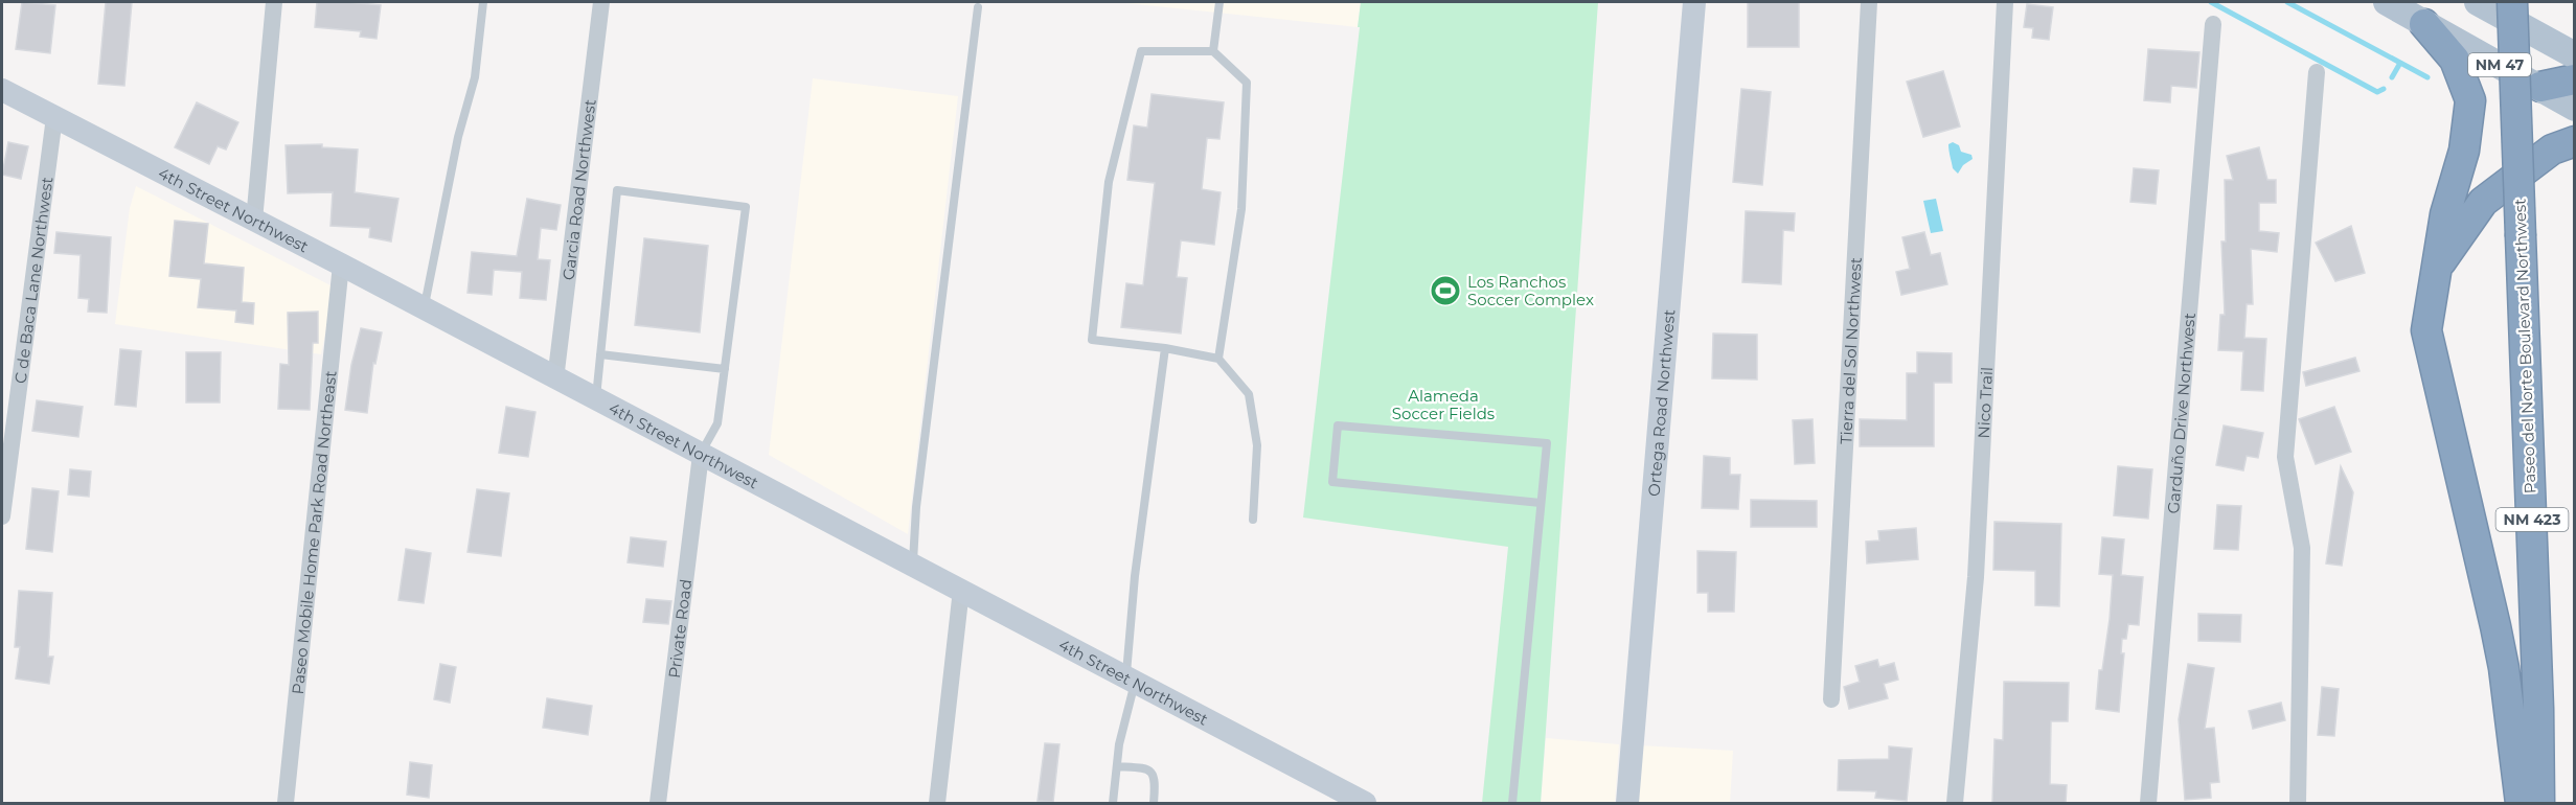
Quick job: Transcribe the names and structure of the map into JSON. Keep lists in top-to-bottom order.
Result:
{
  "streets": {
    "highway": ["Paseo del Norte Boulevard Northwest", "NM 423"],
    "main road": ["NM 47", "4th Street Northwest", "Ortega Road Northwest"],
    "street": [
      "Garcia Road Northwest",
      "C de Baca Lane Northwest",
      "Tierra del Sol Northwest",
      "Nico Trail",
      "Garduño Drive Northwest",
      "Paseo Mobile Home Park Road Northeast",
      "Private Road"
    ]
  },
  "crossings": [
    ["Garcia Road Northwest", "4th Street Northwest"],
    ["4th Street Northwest", "C de Baca Lane Northwest"],
    ["4th Street Northwest", "Paseo Mobile Home Park Road Northeast"],
    ["4th Street Northwest", "Private Road"]
  ],
  "parks": ["Alameda Soccer Fields"],
  "places": {
    "sports": ["Los Ranchos Soccer Complex"]
  }
}
